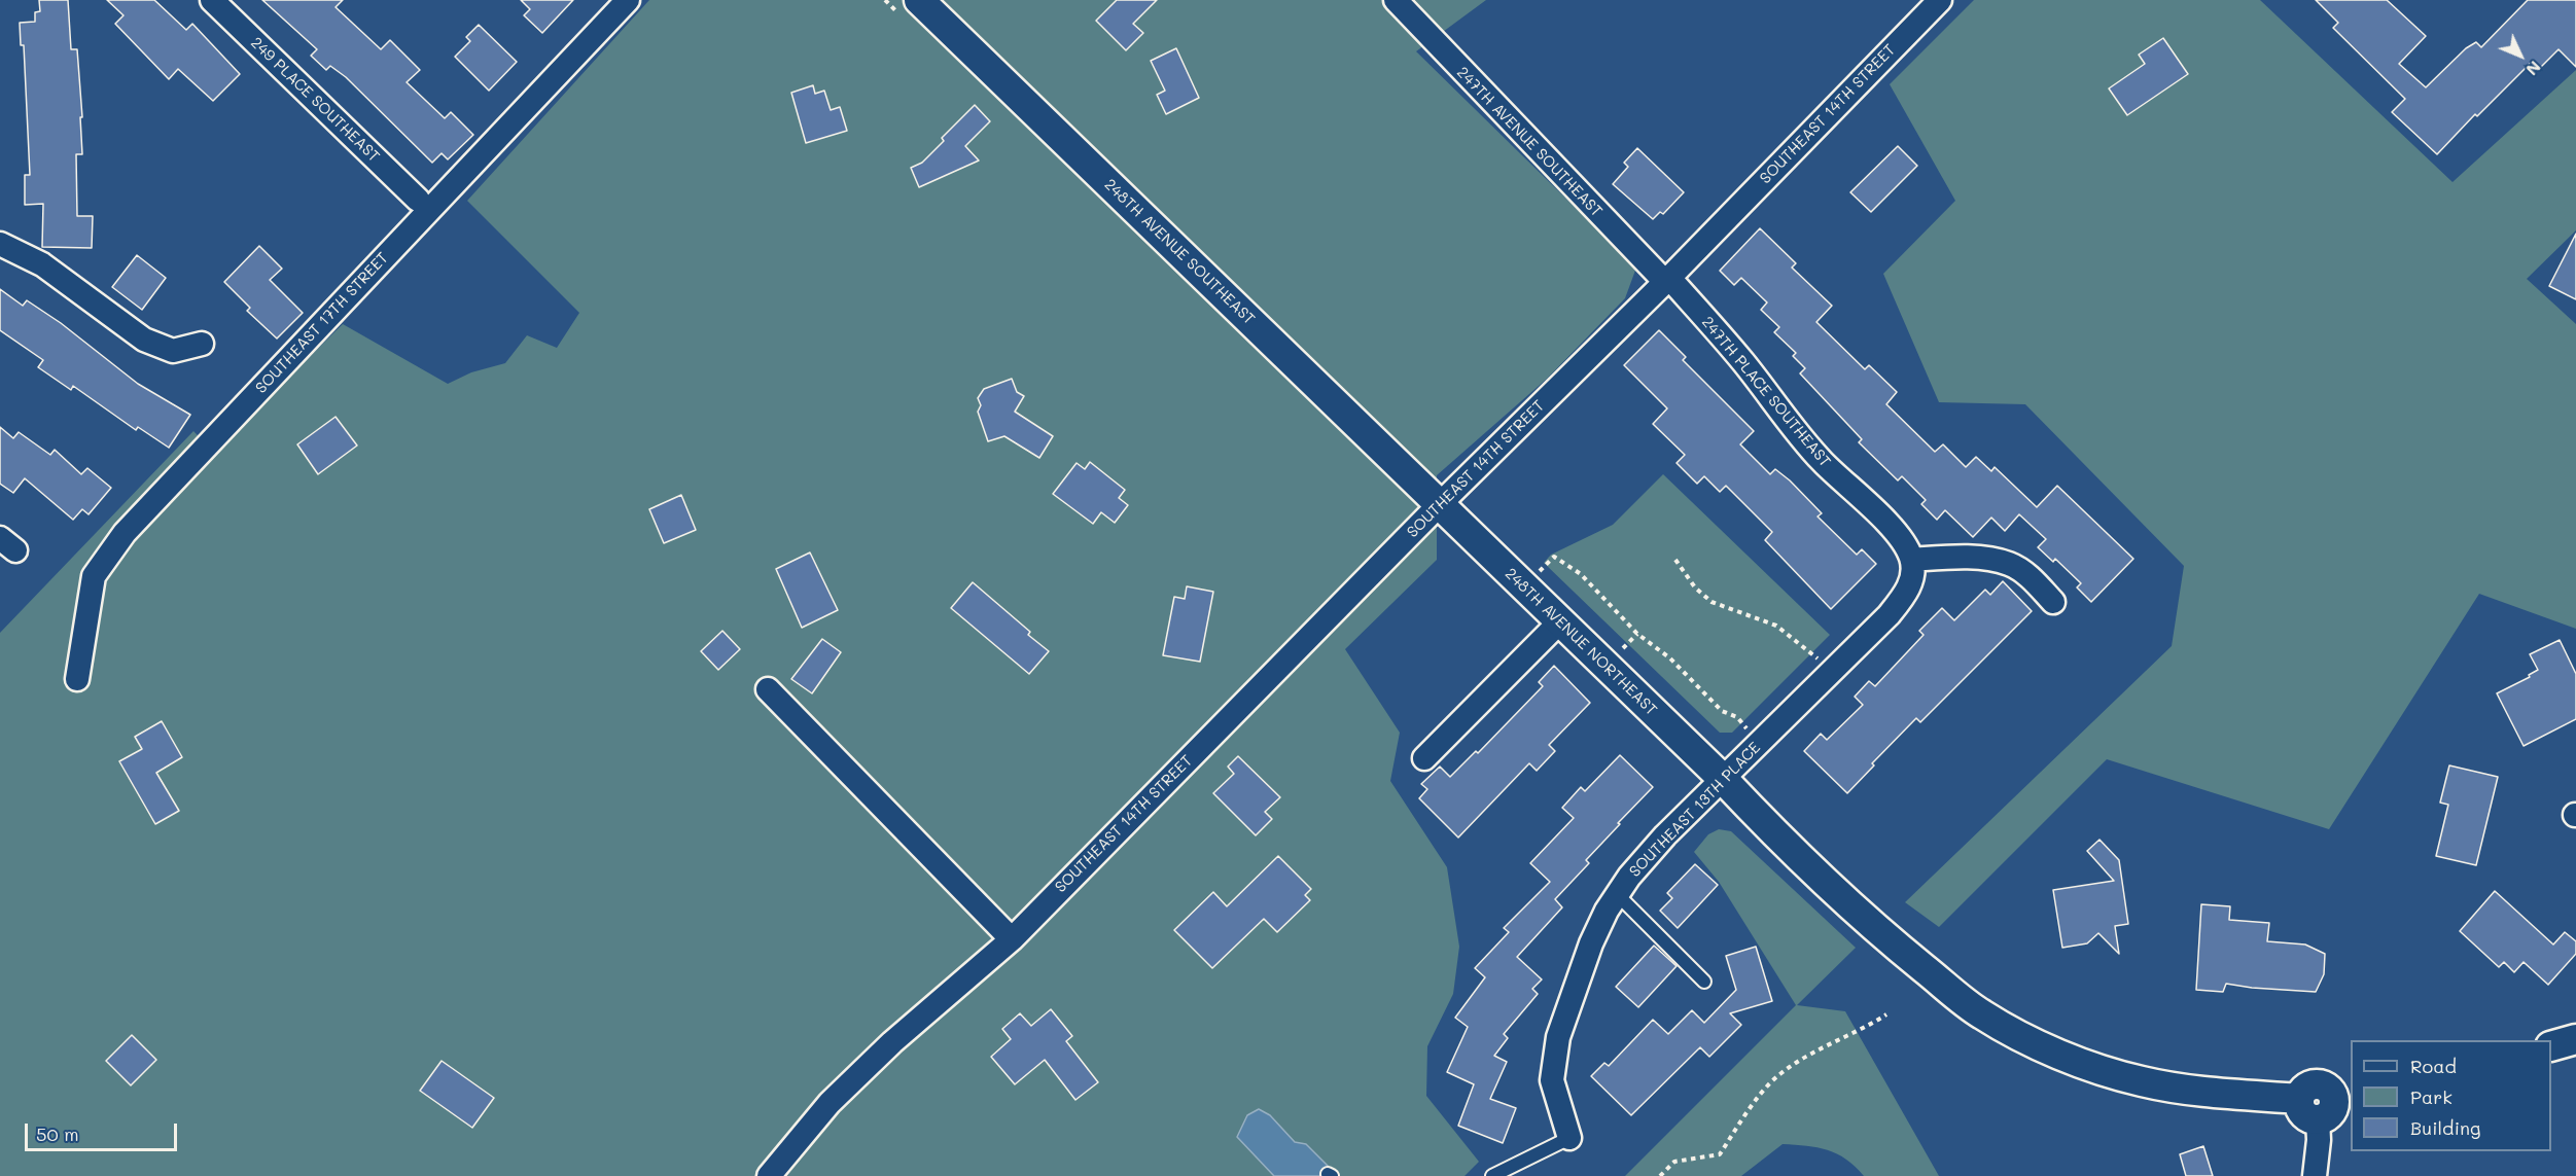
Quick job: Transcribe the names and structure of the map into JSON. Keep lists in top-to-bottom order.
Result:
{
  "streets": {
    "street": [
      "249 PLACE SOUTHEAST",
      "SOUTHEAST 14TH STREET",
      "247TH AVENUE SOUTHEAST",
      "248TH AVENUE SOUTHEAST",
      "SOUTHEAST 17TH STREET",
      "247TH PLACE SOUTHEAST",
      "248TH AVENUE NORTHEAST",
      "SOUTHEAST 13TH PLACE"
    ]
  },
  "crossings": [
    ["SOUTHEAST 14TH STREET", "247TH AVENUE SOUTHEAST"],
    ["SOUTHEAST 14TH STREET", "248TH AVENUE SOUTHEAST"],
    ["SOUTHEAST 14TH STREET", "247TH PLACE SOUTHEAST"],
    ["SOUTHEAST 14TH STREET", "248TH AVENUE NORTHEAST"],
    ["247TH AVENUE SOUTHEAST", "247TH PLACE SOUTHEAST"],
    ["248TH AVENUE SOUTHEAST", "248TH AVENUE NORTHEAST"],
    ["247TH PLACE SOUTHEAST", "SOUTHEAST 13TH PLACE"],
    ["248TH AVENUE NORTHEAST", "SOUTHEAST 13TH PLACE"]
  ],
  "legend": ["Road", "Park", "Building"],
  "scale_bar": "50 m",
  "north": "bottom right"
}
